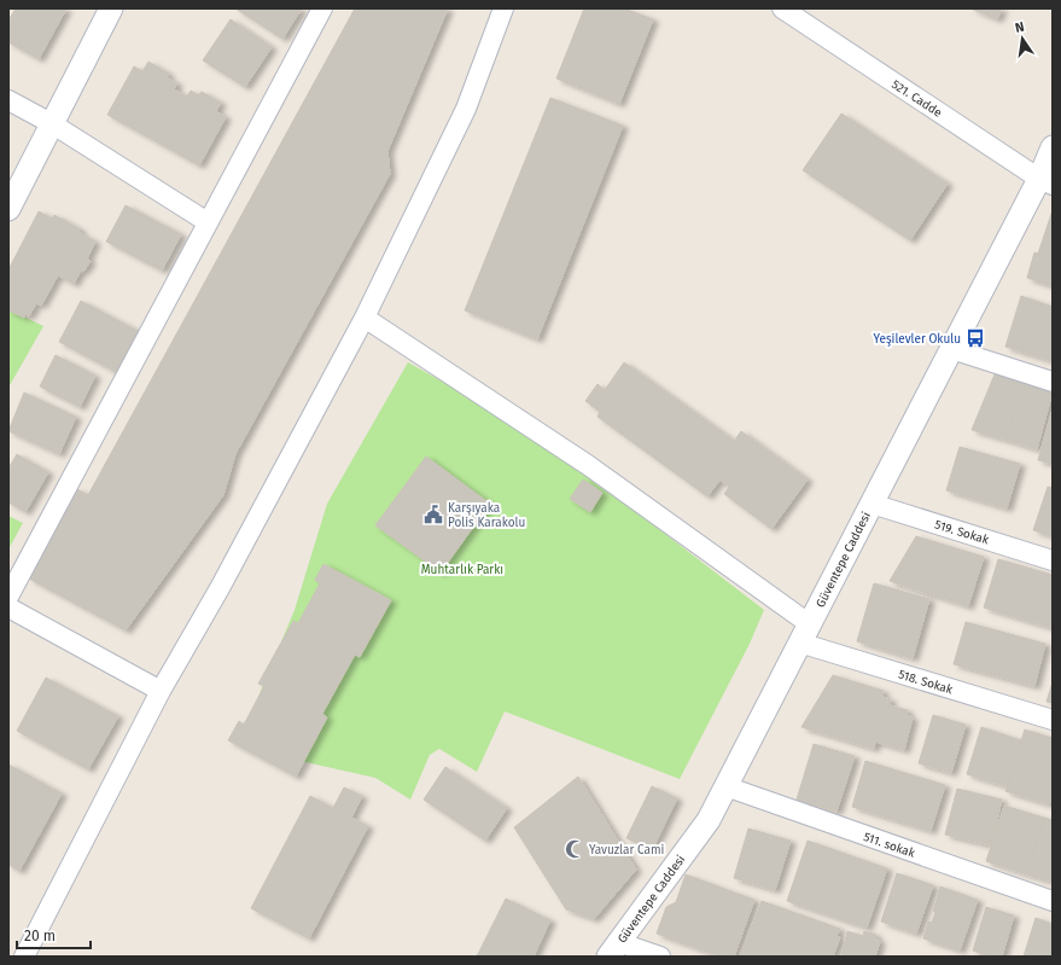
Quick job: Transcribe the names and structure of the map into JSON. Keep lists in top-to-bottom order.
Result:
{
  "streets": {
    "street": [
      "521. Cadde",
      "519. Sokak",
      "Güventepe Caddesi",
      "518. Sokak",
      "511. sokak"
    ]
  },
  "crossings": [
    ["521. Cadde", "Güventepe Caddesi"],
    ["519. Sokak", "Güventepe Caddesi"],
    ["Güventepe Caddesi", "518. Sokak"],
    ["Güventepe Caddesi", "511. sokak"]
  ],
  "parks": ["Muhtarlık Parkı"],
  "places": {
    "bus stop": ["Yeşilevler Okulu"],
    "public building": ["Karşıyaka Polis Karakolu"],
    "mosque": ["Yavuzlar Cami"]
  },
  "scale_bar": "20 m",
  "north": "top"
}
